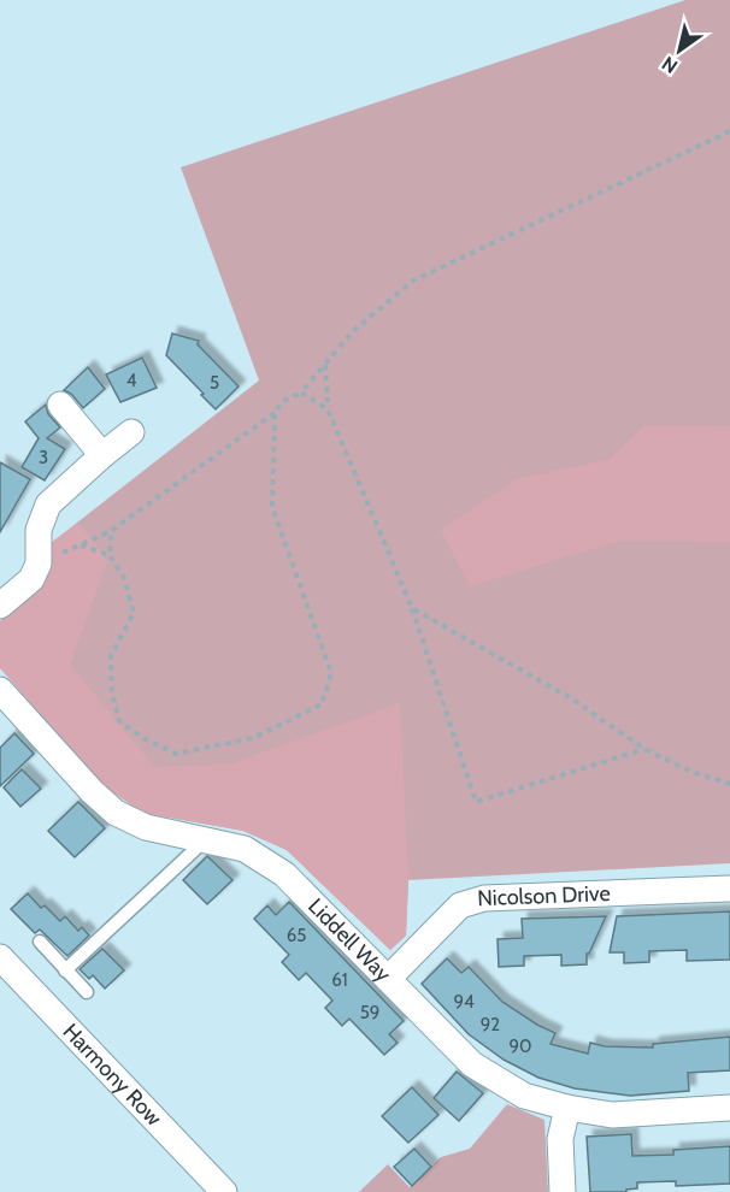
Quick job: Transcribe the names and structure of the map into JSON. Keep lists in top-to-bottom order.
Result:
{
  "streets": {
    "street": ["Nicolson Drive", "Liddell Way", "Harmony Row"]
  },
  "crossings": [
    ["Nicolson Drive", "Liddell Way"]
  ],
  "house_numbers": [
    "4",
    "5",
    "3",
    "65",
    "61",
    "94",
    "59",
    "92",
    "90"
  ],
  "north": "bottom left"
}
